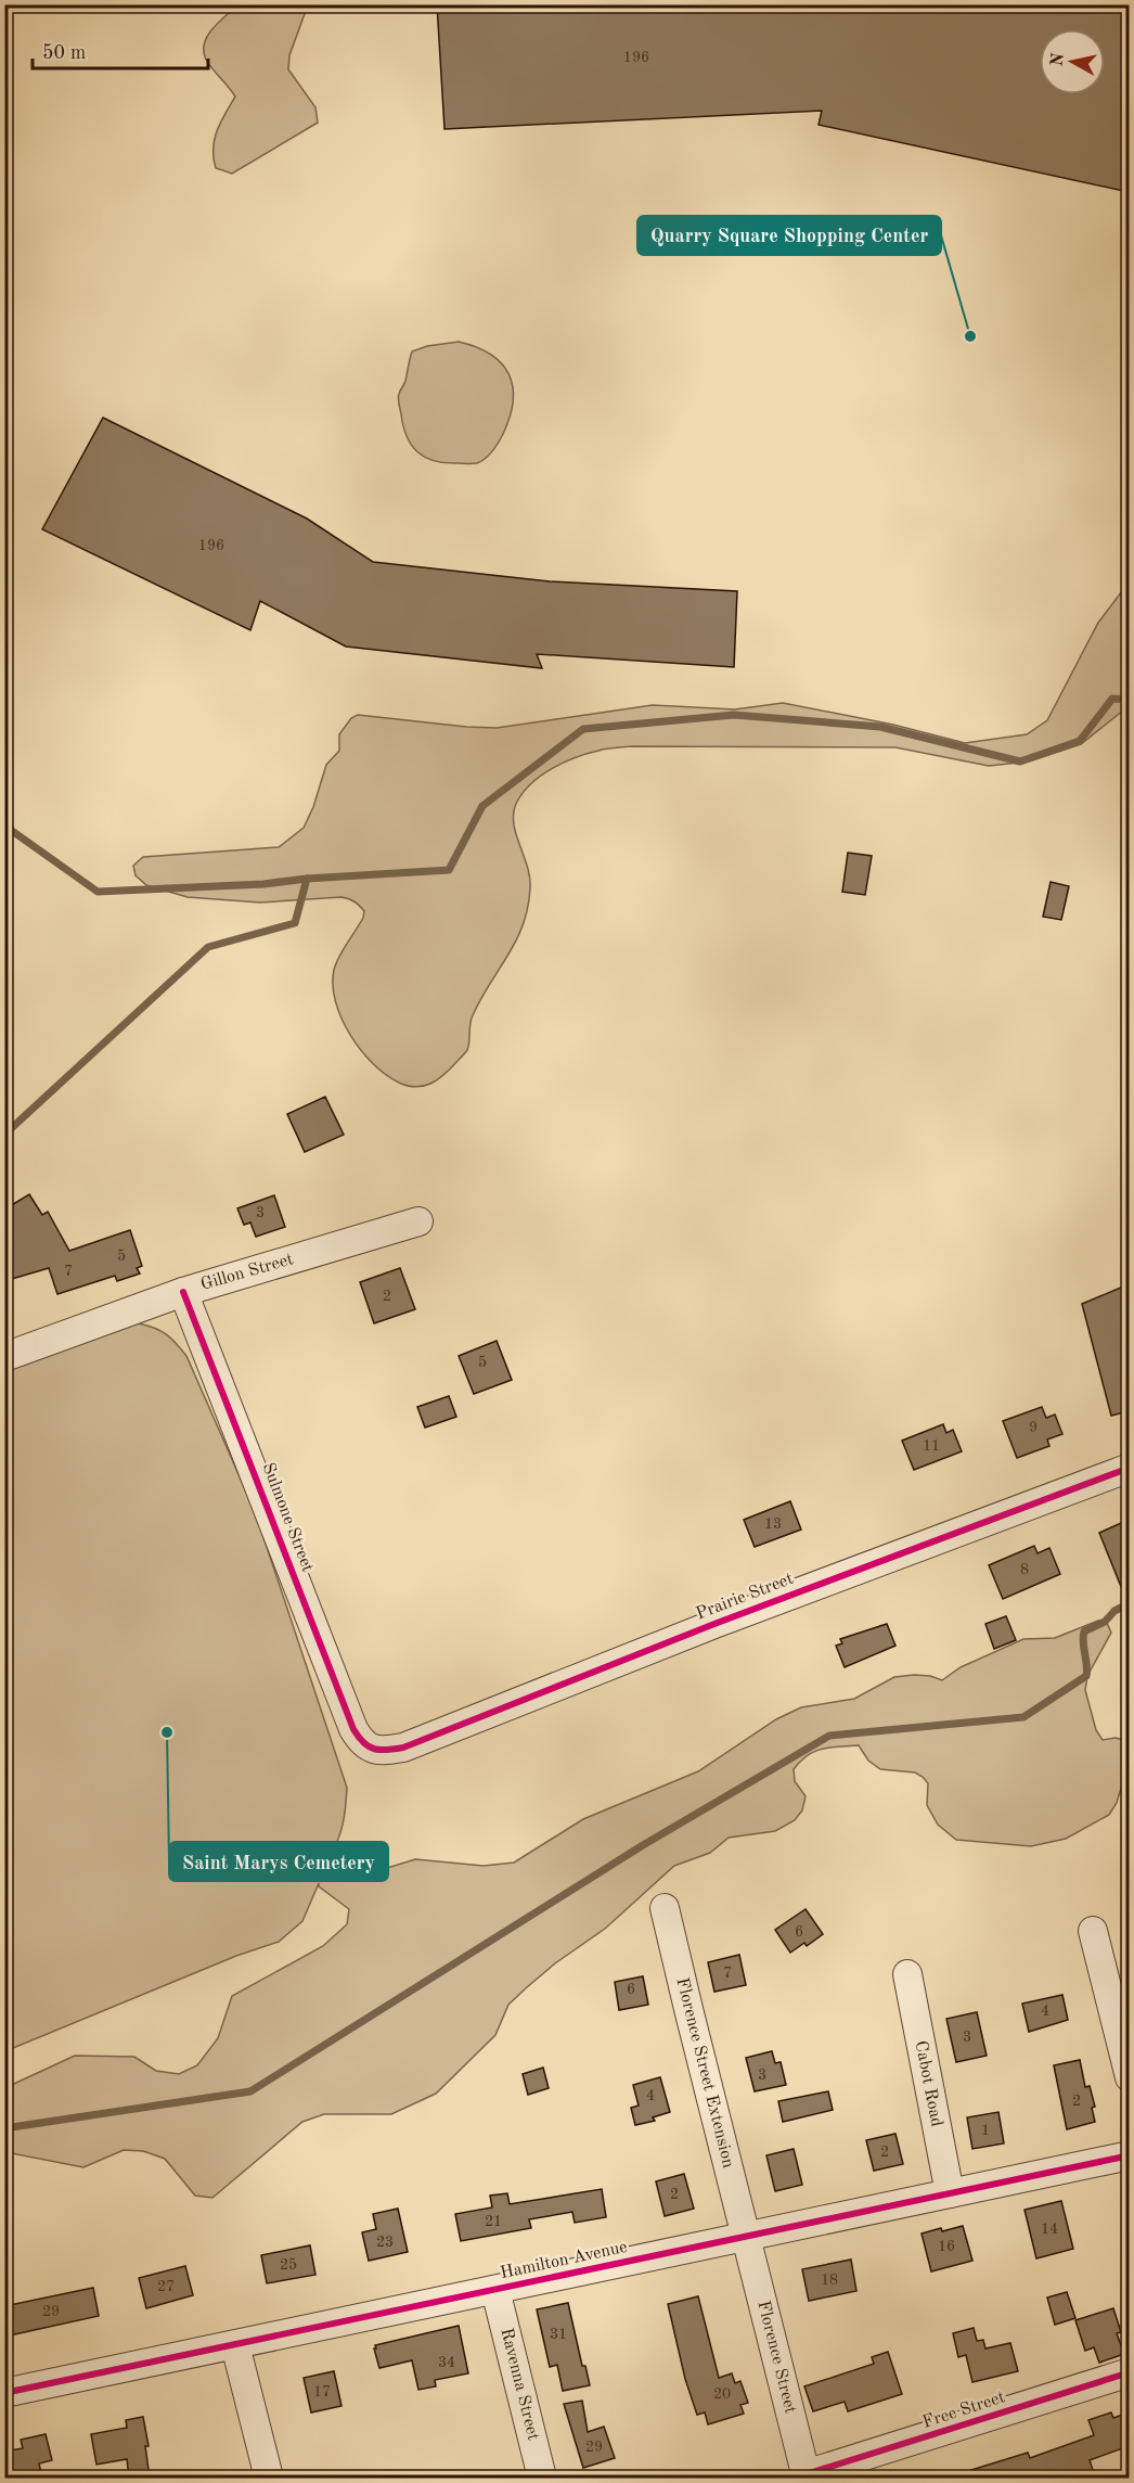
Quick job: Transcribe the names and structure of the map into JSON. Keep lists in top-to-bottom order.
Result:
{
  "streets": {
    "street": [
      "Gillon Street",
      "Sulmone Street",
      "Prairie Street",
      "Florence Street Extension",
      "Cabot Road",
      "Hamilton Avenue",
      "Florence Street",
      "Ravenna Street",
      "Free Street"
    ]
  },
  "crossings": [
    ["Gillon Street", "Sulmone Street"],
    ["Sulmone Street", "Prairie Street"],
    ["Florence Street Extension", "Hamilton Avenue"],
    ["Florence Street Extension", "Florence Street"],
    ["Cabot Road", "Hamilton Avenue"],
    ["Hamilton Avenue", "Florence Street"],
    ["Hamilton Avenue", "Ravenna Street"],
    ["Florence Street", "Free Street"]
  ],
  "places": ["Quarry Square Shopping Center", "Saint Marys Cemetery"],
  "house_numbers": [
    "196",
    "196",
    "3",
    "5",
    "7",
    "2",
    "5",
    "9",
    "11",
    "13",
    "8",
    "6",
    "7",
    "6",
    "4",
    "3",
    "3",
    "4",
    "2",
    "1",
    "2",
    "2",
    "21",
    "14",
    "23",
    "16",
    "25",
    "18",
    "27",
    "29",
    "31",
    "34",
    "17",
    "20",
    "29"
  ],
  "scale_bar": "50 m",
  "north": "left"
}
